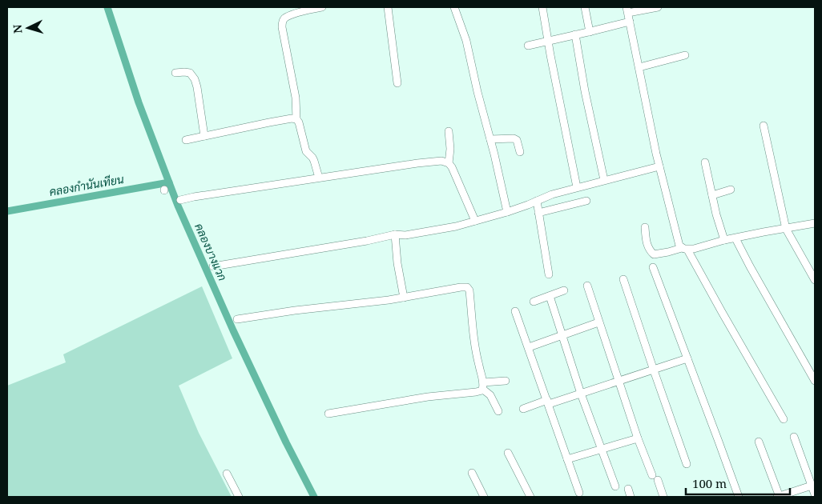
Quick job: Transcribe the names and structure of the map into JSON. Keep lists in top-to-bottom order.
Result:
{
  "water": ["คลองกำนันเทียน", "คลองบางแวก"],
  "scale_bar": "100 m",
  "north": "left"
}
